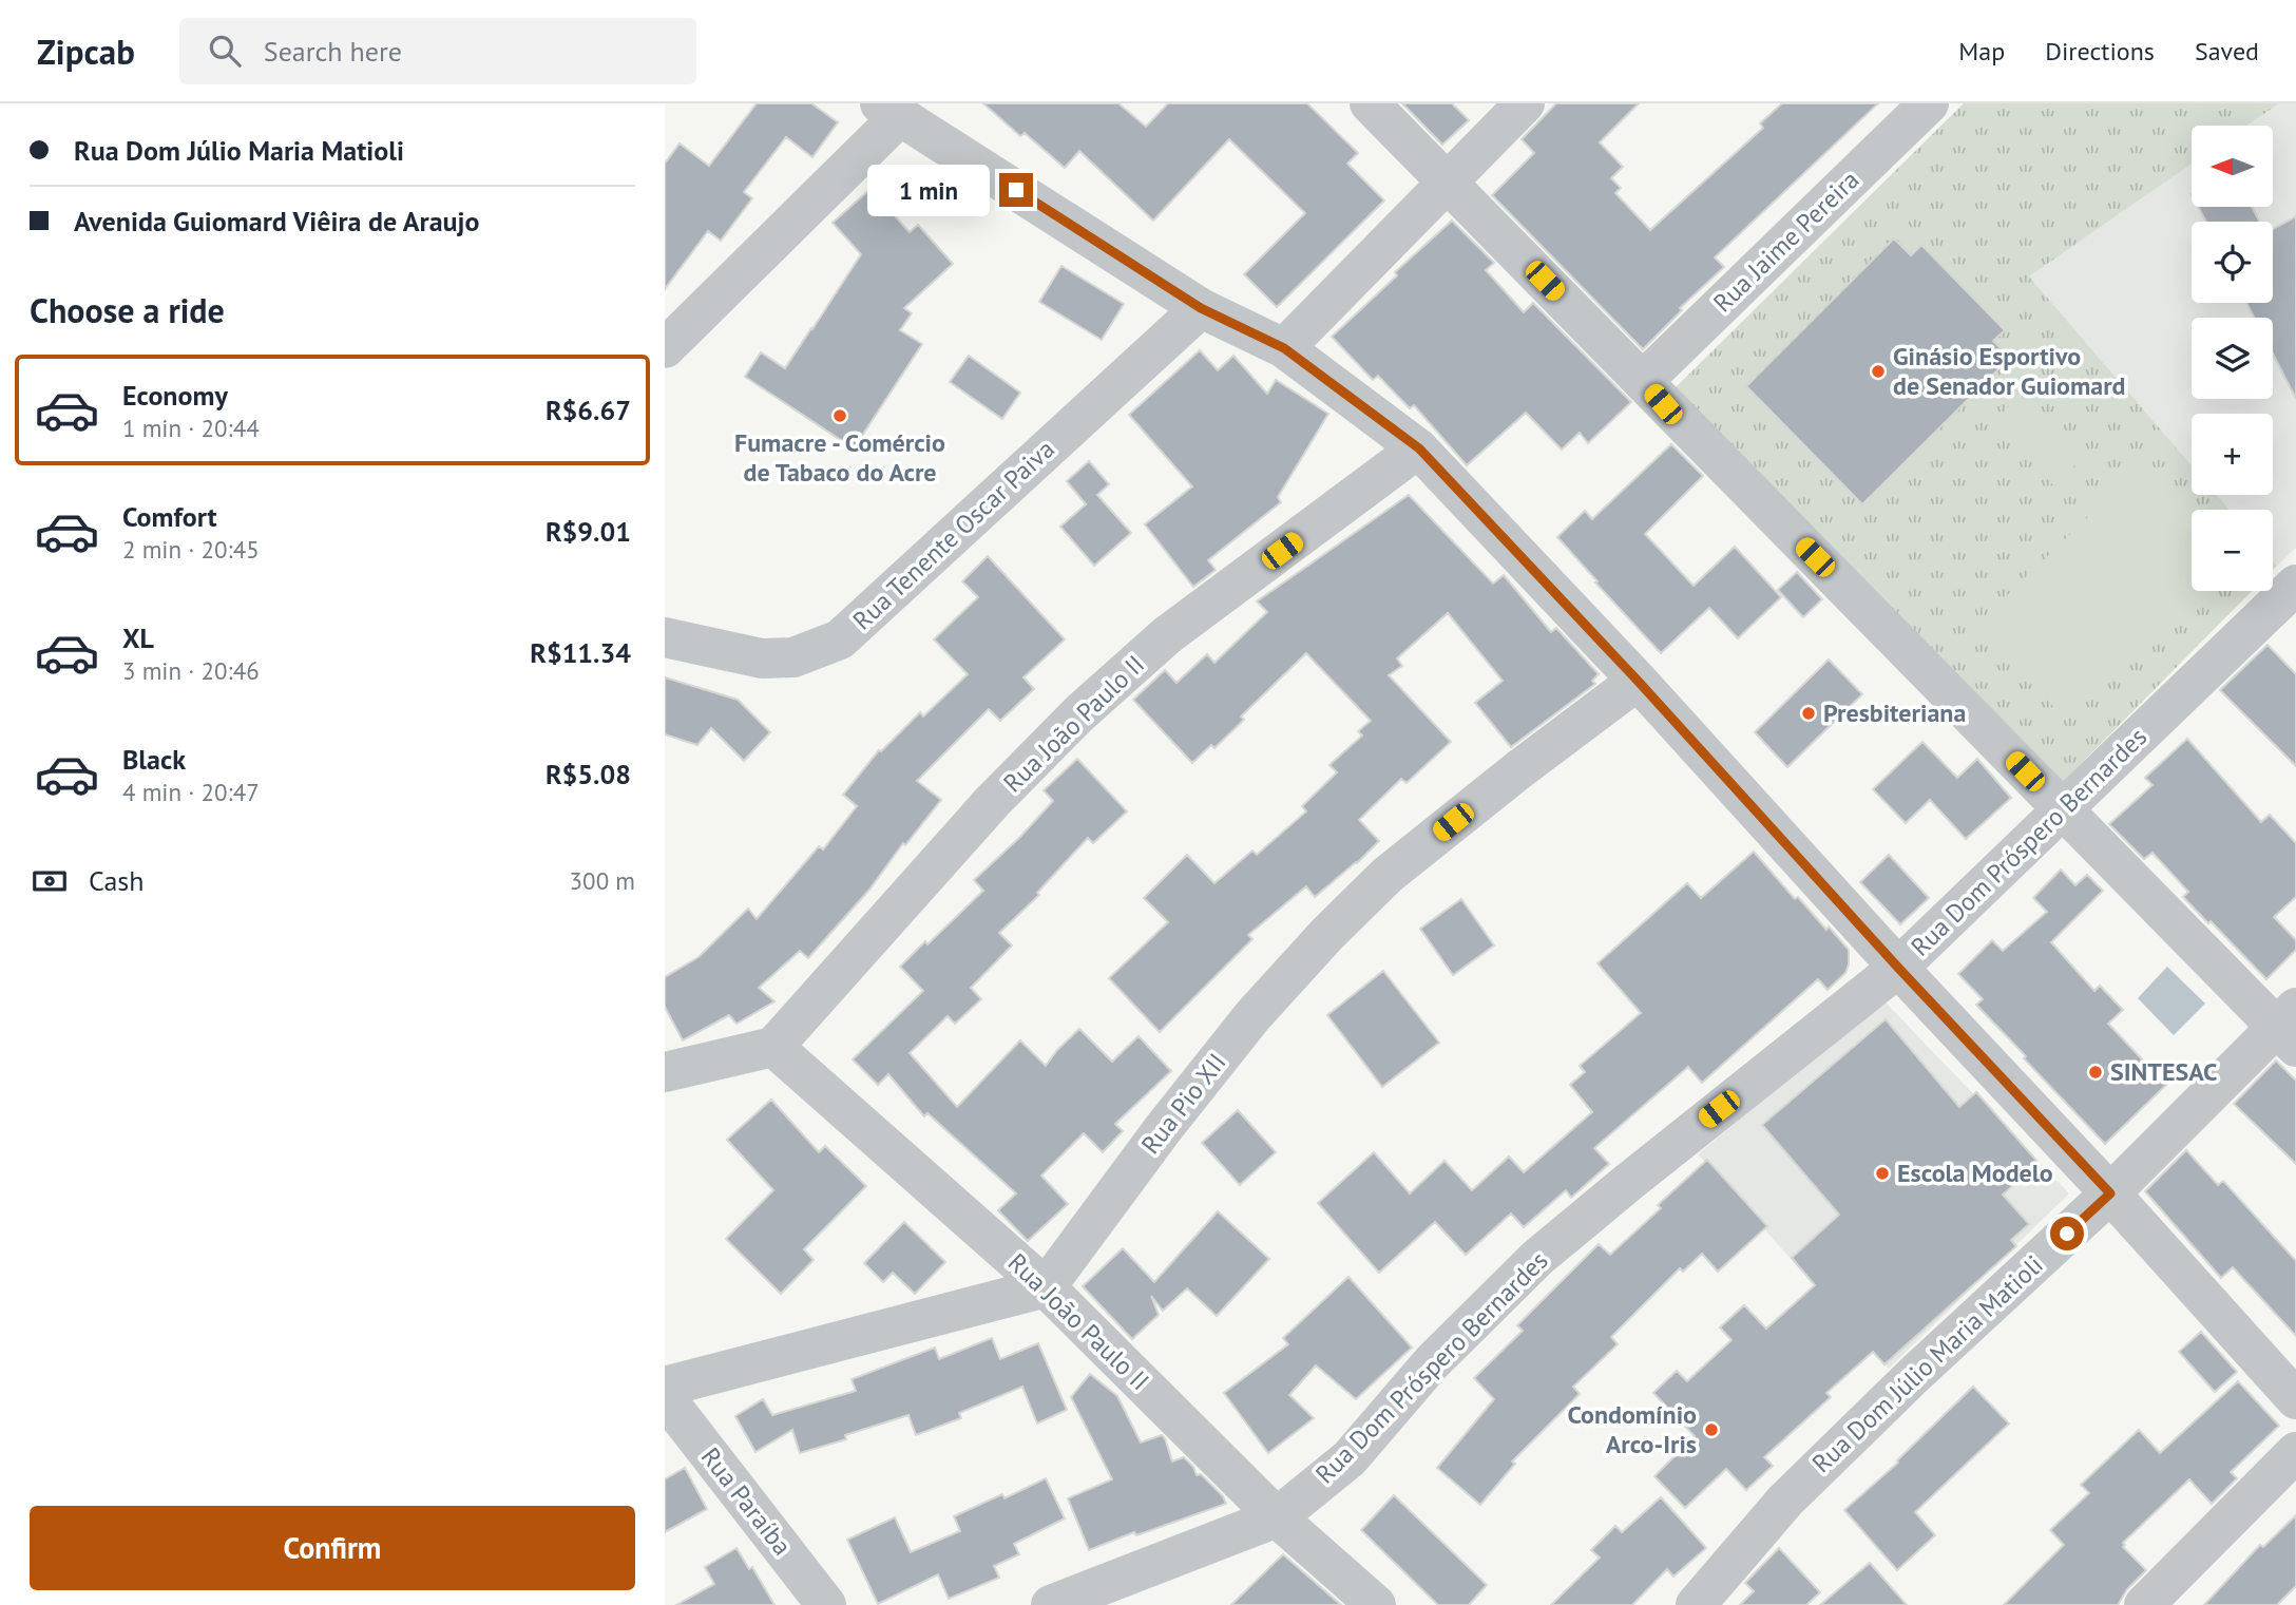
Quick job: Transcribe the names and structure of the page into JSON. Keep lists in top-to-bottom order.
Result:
{
  "streets": {
    "street": [
      "Rua Jaime Pereira",
      "Rua Tenente Oscar Paiva",
      "Rua João Paulo II",
      "Rua Dom Próspero Bernardes",
      "Rua Pio XII",
      "Rua Dom Júlio Maria Matioli",
      "Rua Paraíba"
    ]
  },
  "crossings": [
    ["Rua João Paulo II", "Rua Dom Próspero Bernardes"],
    ["Rua João Paulo II", "Rua Pio XII"]
  ],
  "places": [
    "Ginásio Esportivo de Senador Guiomard",
    "Fumacre - Comércio de Tabaco do Acre",
    "Presbiteriana",
    "SINTESAC",
    "Escola Modelo",
    "Condomínio Arco-Iris"
  ],
  "north": "left",
  "page": {
    "header": "Zipcab",
    "search": "Search here",
    "nav": ["Map", "Directions", "Saved"],
    "banner": ["Rua Dom Júlio Maria Matioli", "Avenida Guiomard Viêira de Araujo"],
    "map_buttons": ["+", "−"],
    "bubble": "1 min",
    "heading": "Choose a ride",
    "list": [
      {
        "name": "Economy",
        "note": "1 min · 20:44",
        "value": "R$6.67"
      },
      {
        "name": "Comfort",
        "note": "2 min · 20:45",
        "value": "R$9.01"
      },
      {
        "name": "XL",
        "note": "3 min · 20:46",
        "value": "R$11.34"
      },
      {
        "name": "Black",
        "note": "4 min · 20:47",
        "value": "R$5.08"
      }
    ],
    "pay": ["Cash", "300 m"],
    "buttons": "Confirm"
  }
}
